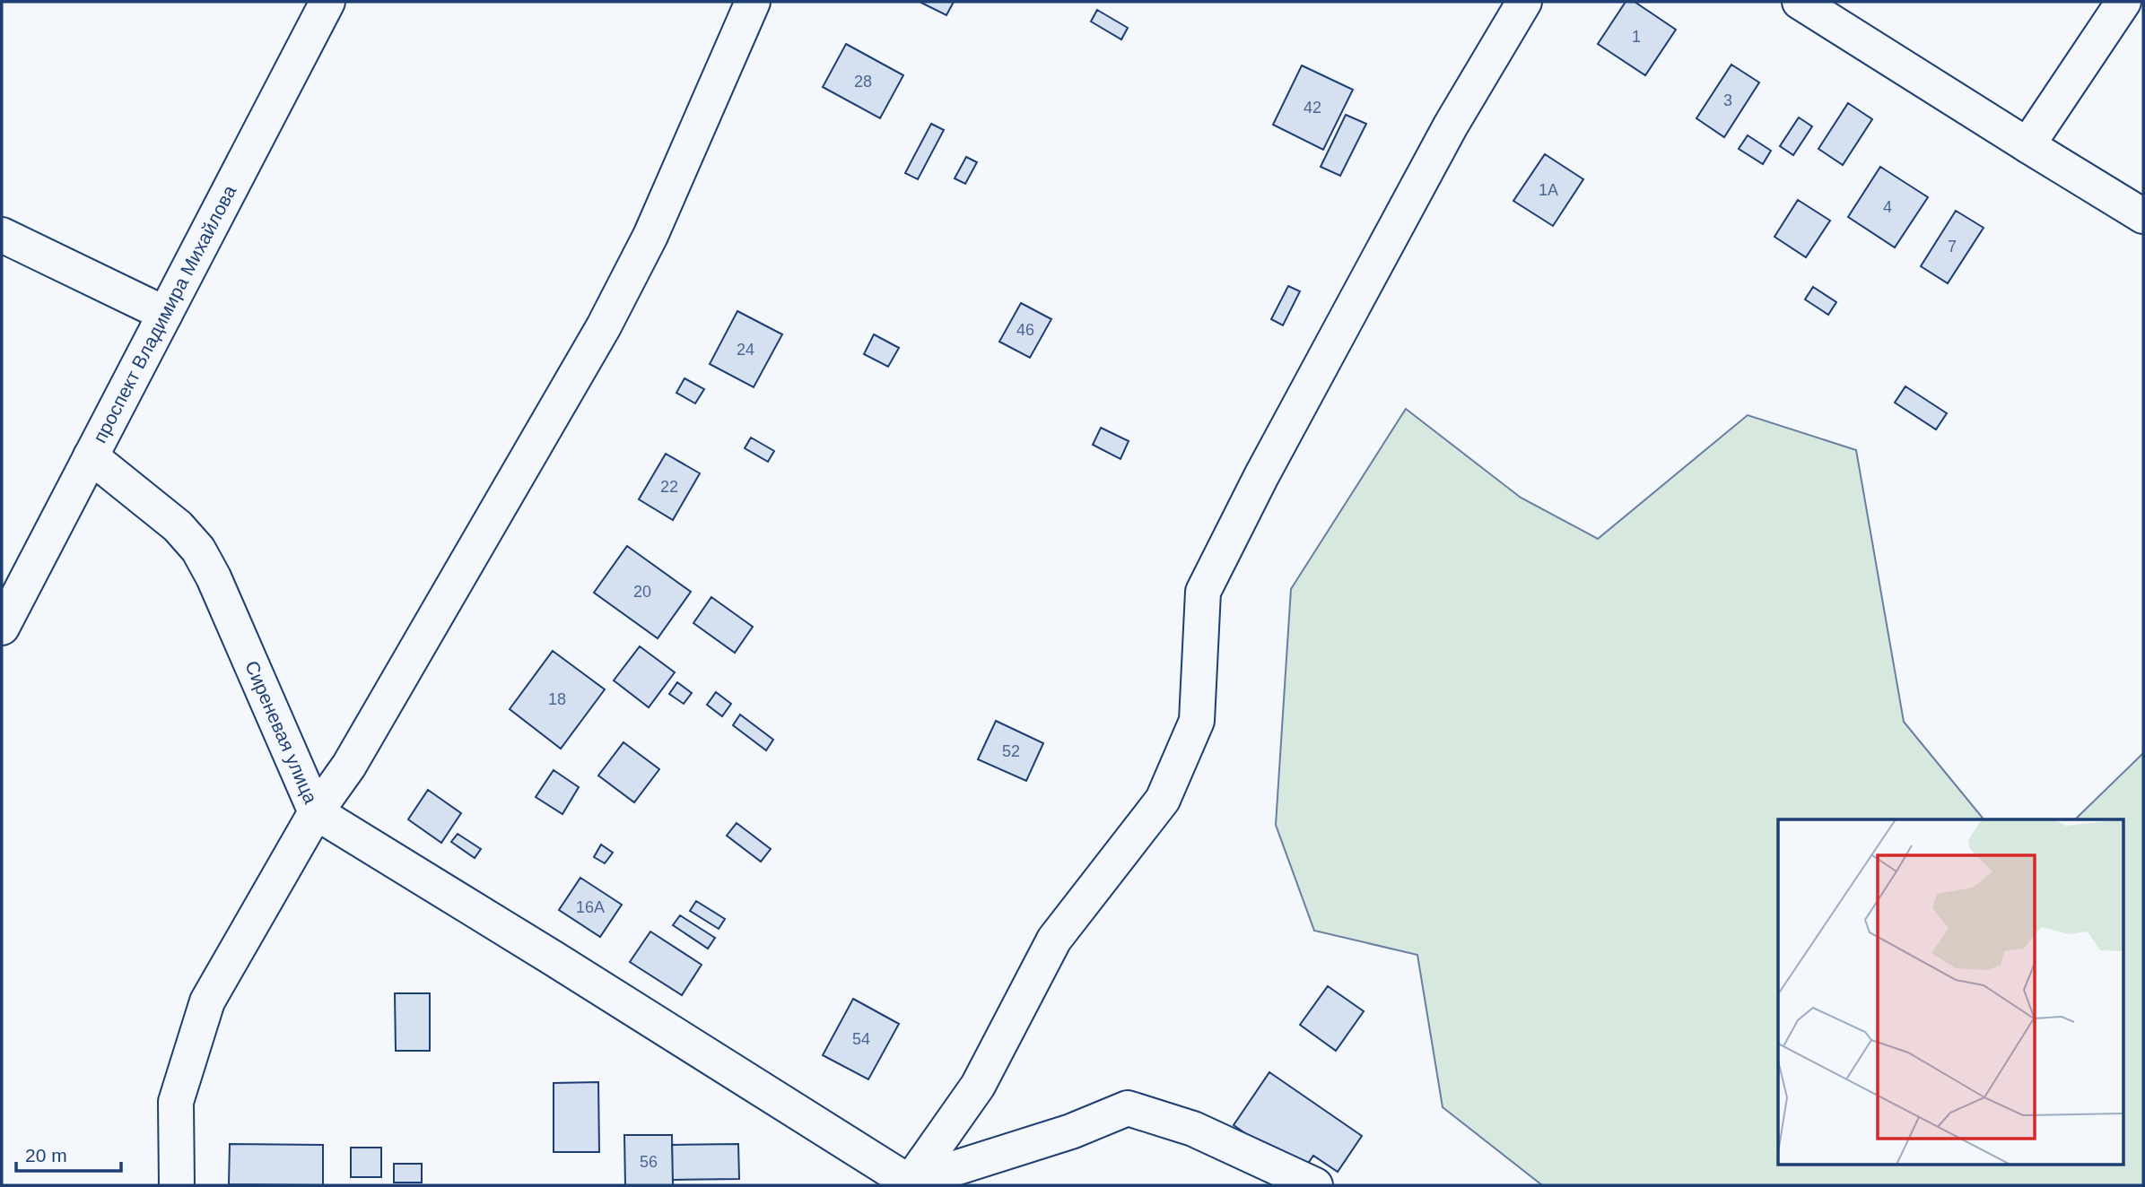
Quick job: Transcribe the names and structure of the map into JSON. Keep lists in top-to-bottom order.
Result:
{
  "streets": {
    "street": ["проспект Владимира Михайлова", "Сиреневая улица"]
  },
  "crossings": [
    ["проспект Владимира Михайлова", "Сиреневая улица"]
  ],
  "house_numbers": [
    "1",
    "28",
    "3",
    "42",
    "1А",
    "4",
    "7",
    "46",
    "24",
    "22",
    "20",
    "18",
    "52",
    "16А",
    "54",
    "56"
  ],
  "scale_bar": "20 m"
}
